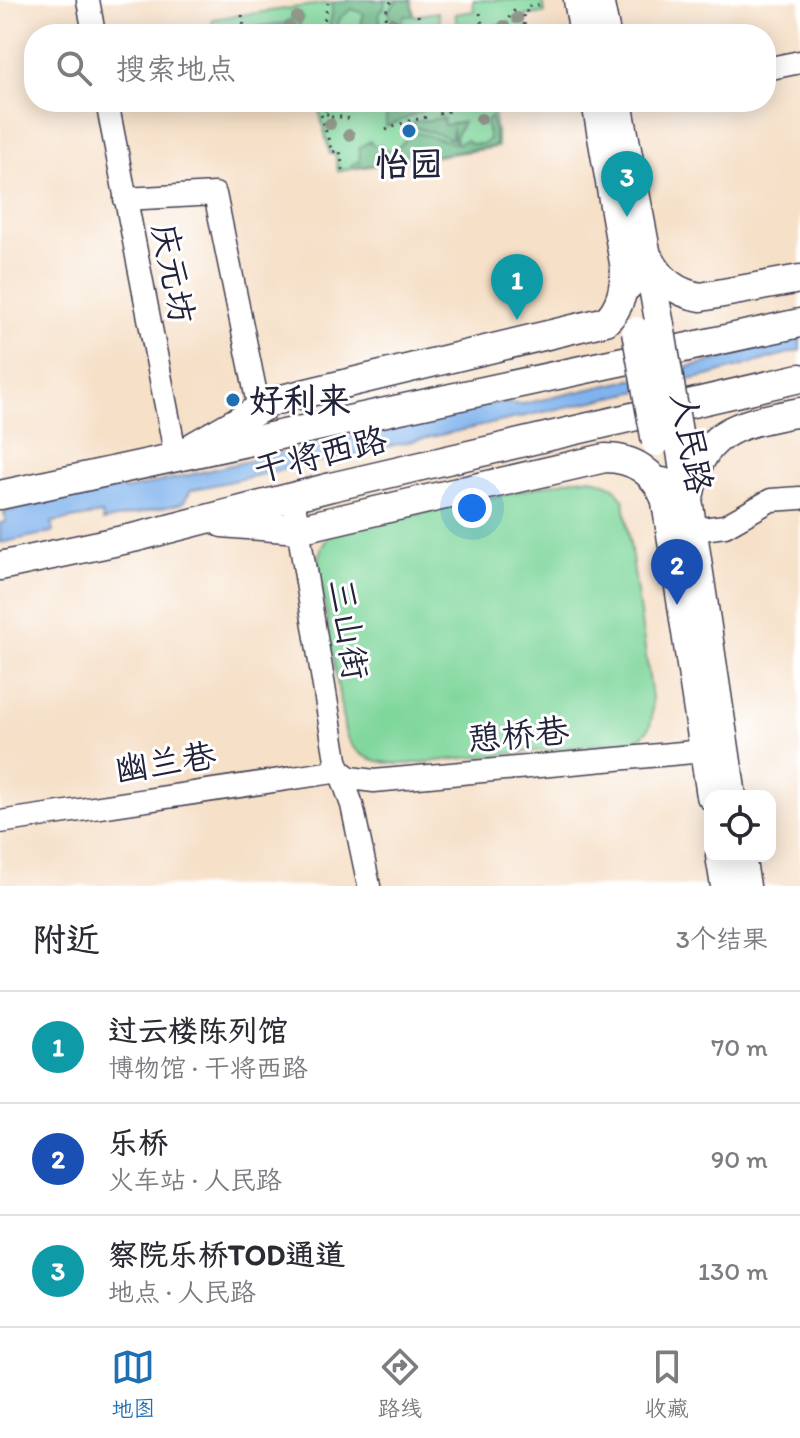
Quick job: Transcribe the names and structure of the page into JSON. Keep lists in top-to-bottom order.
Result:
{
  "streets": {
    "main road": ["人民路", "干将西路"],
    "street": [
      "庆元坊",
      "三山街",
      "憩桥巷",
      "幽兰巷"
    ]
  },
  "crossings": [
    ["庆元坊", "干将西路"],
    ["人民路", "憩桥巷"],
    ["干将西路", "三山街"],
    ["三山街", "憩桥巷"],
    ["三山街", "幽兰巷"],
    ["憩桥巷", "幽兰巷"]
  ],
  "places": ["怡园", "好利来"],
  "page": {
    "search": "搜索地点",
    "pins": ["3", "1", "2"],
    "heading": ["附近", "3个结果"],
    "list": [
      {
        "mark": "1",
        "name": "过云楼陈列馆",
        "note": "博物馆 · 干将西路",
        "value": "70 m"
      },
      {
        "mark": "2",
        "name": "乐桥",
        "note": "火车站 · 人民路",
        "value": "90 m"
      },
      {
        "mark": "3",
        "name": "察院乐桥TOD通道",
        "note": "地点 · 人民路",
        "value": "130 m"
      }
    ],
    "nav": ["地图", "路线", "收藏"]
  }
}
